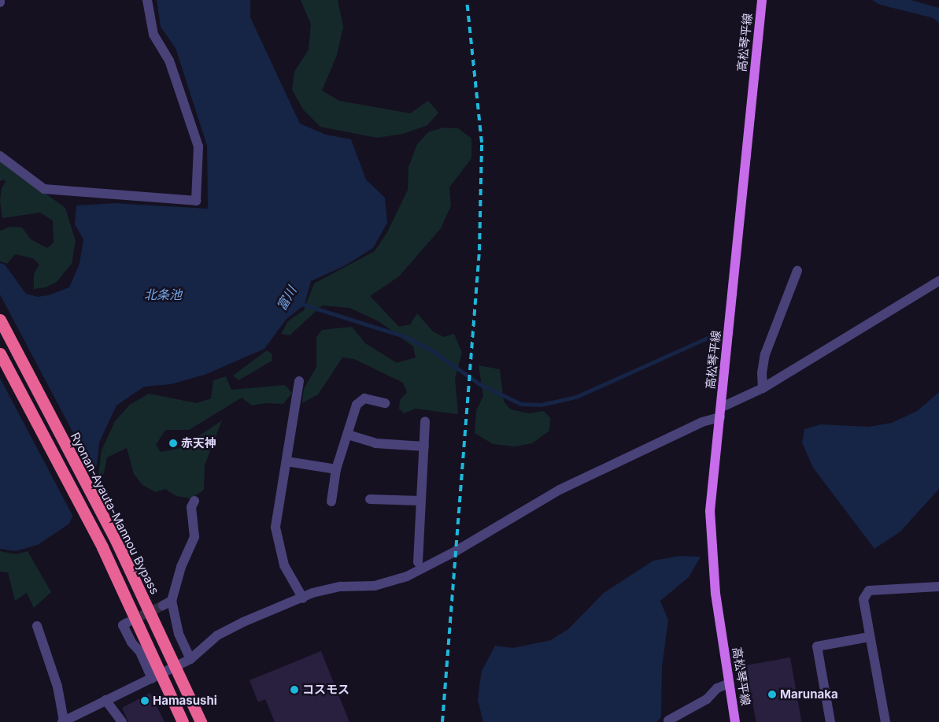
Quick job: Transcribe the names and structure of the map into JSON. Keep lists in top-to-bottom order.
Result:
{
  "streets": {
    "highway": ["Ryonan-Ayauta-Mannou Bypass"],
    "main road": ["高松琴平線"]
  },
  "water": ["北条池", "富川"],
  "places": [
    "赤天神",
    "コスモス",
    "Marunaka",
    "Hamasushi"
  ]
}
